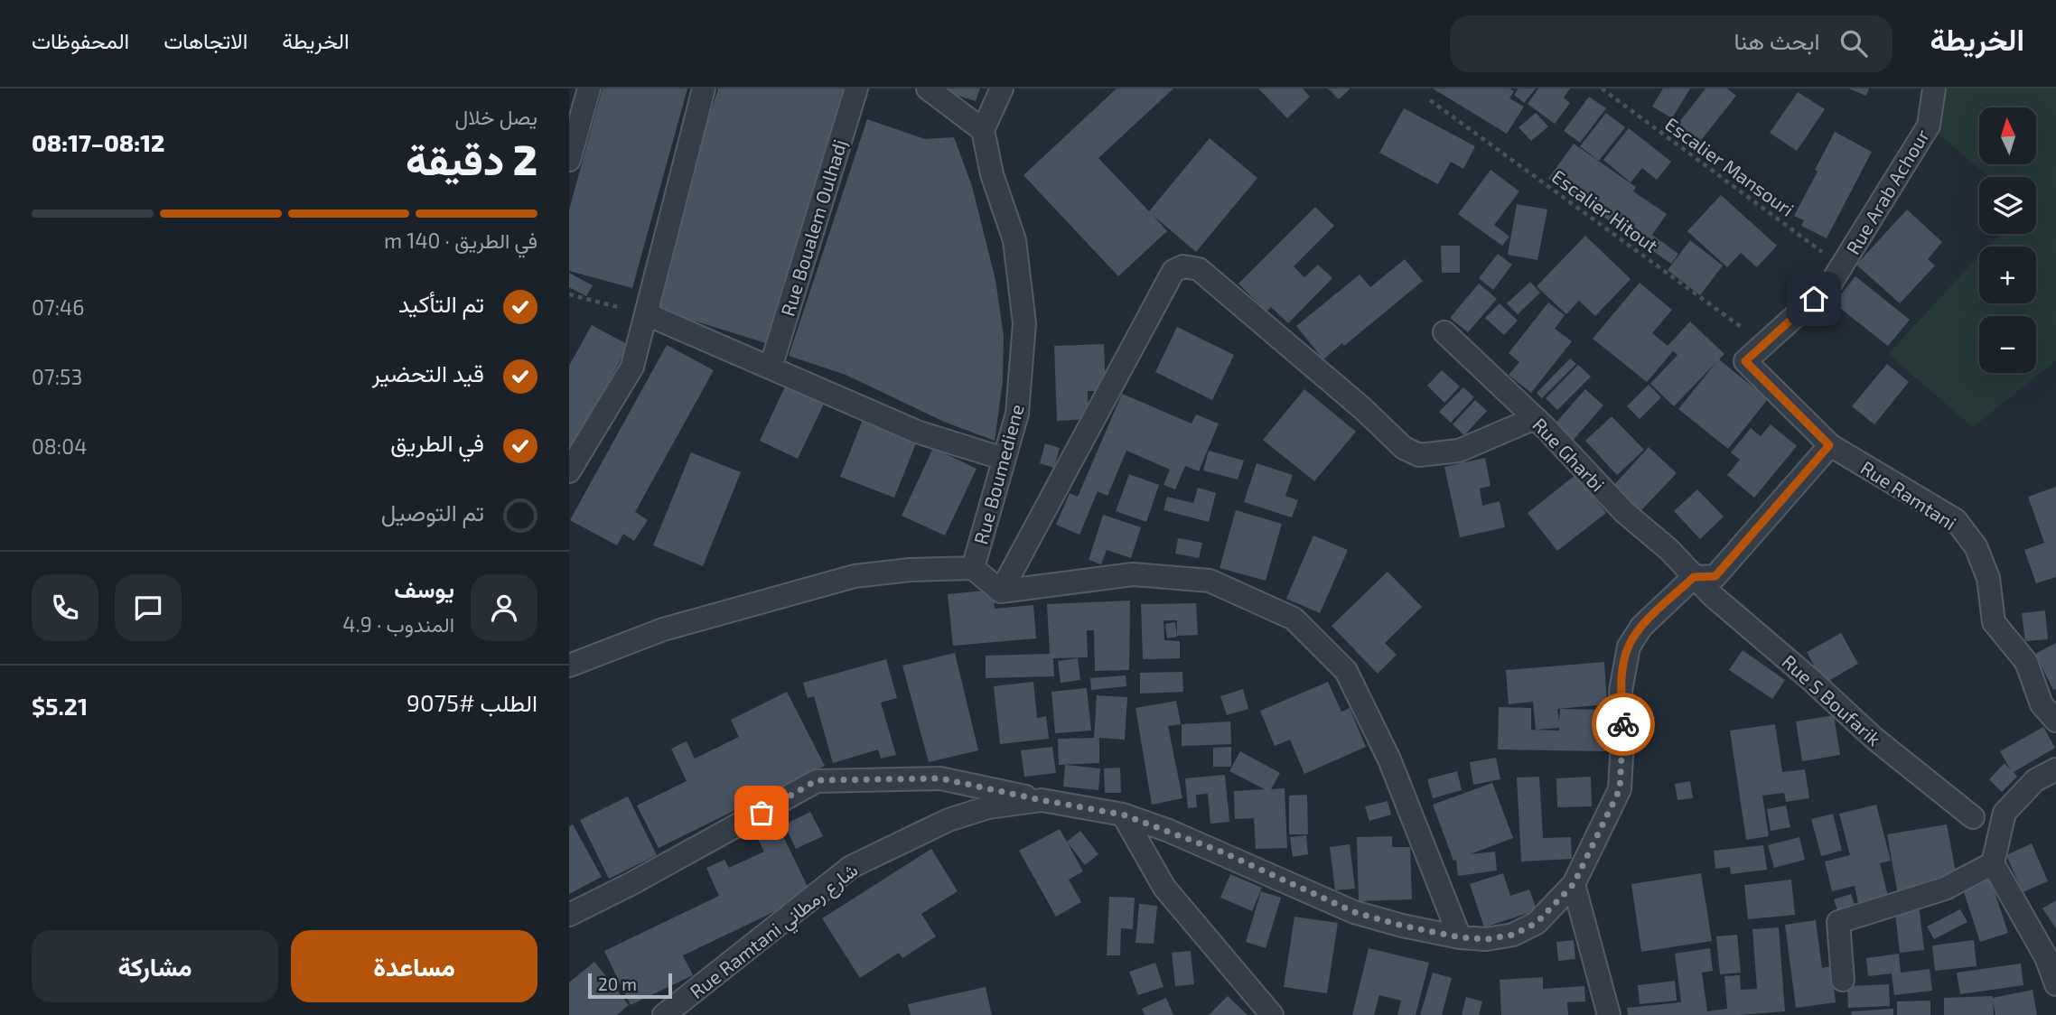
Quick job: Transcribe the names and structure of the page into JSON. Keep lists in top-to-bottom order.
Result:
{
  "streets": {
    "street": [
      "Rue Arab Achour",
      "Rue Boualem Oulhadj",
      "Rue Gharbi",
      "Rue Boumediene",
      "Rue Ramtani",
      "Rue S Boufarik",
      "Rue Ramtani شارع رمطاني"
    ],
    "path": ["Escalier Mansouri", "Escalier Hitout"]
  },
  "crossings": [
    ["Escalier Mansouri", "Rue Arab Achour"],
    ["Rue Arab Achour", "Escalier Hitout"],
    ["Rue Arab Achour", "Rue Ramtani"],
    ["Rue Arab Achour", "Rue Ramtani شارع رمطاني"],
    ["Rue Gharbi", "Rue S Boufarik"],
    ["Rue Gharbi", "Rue Ramtani شارع رمطاني"],
    ["Rue Ramtani", "Rue Ramtani شارع رمطاني"],
    ["Rue S Boufarik", "Rue Ramtani شارع رمطاني"]
  ],
  "scale_bar": "20 m",
  "north": "top",
  "page": {
    "header": "الخريطة",
    "search": "ابحث هنا",
    "nav": ["الخريطة", "الاتجاهات", "المحفوظات"],
    "heading": ["2 دقيقة", "يصل خلال", "08:12–08:17"],
    "panel": [
      "يوسف",
      "المندوب · 4.9",
      "الطلب #9075",
      "$5.21"
    ],
    "map_buttons": ["+", "−"],
    "bar": "في الطريق · 140 m",
    "list": [
      ["تم التأكيد", "07:46"],
      ["قيد التحضير", "07:53"],
      ["في الطريق", "08:04"],
      "تم التوصيل"
    ],
    "buttons": ["مساعدة", "مشاركة"],
    "scale": "20 m"
  }
}
